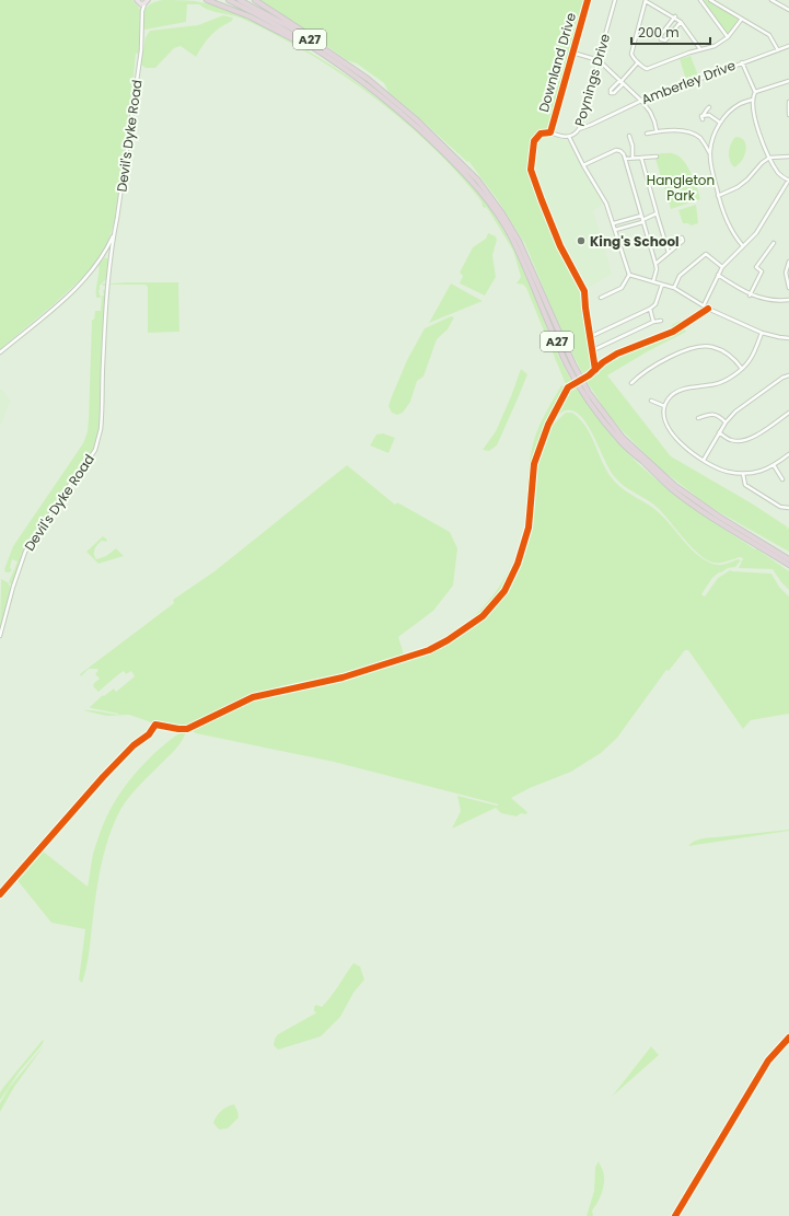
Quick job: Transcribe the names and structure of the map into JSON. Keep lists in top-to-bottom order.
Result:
{
  "streets": {
    "highway": ["A27"],
    "street": [
      "Downland Drive",
      "Poynings Drive",
      "Amberley Drive",
      "Devil's Dyke Road"
    ]
  },
  "crossings": [
    ["Downland Drive", "Poynings Drive"],
    ["Poynings Drive", "Amberley Drive"]
  ],
  "parks": ["Hangleton Park"],
  "places": ["King's School"],
  "scale_bar": "200 m"
}
